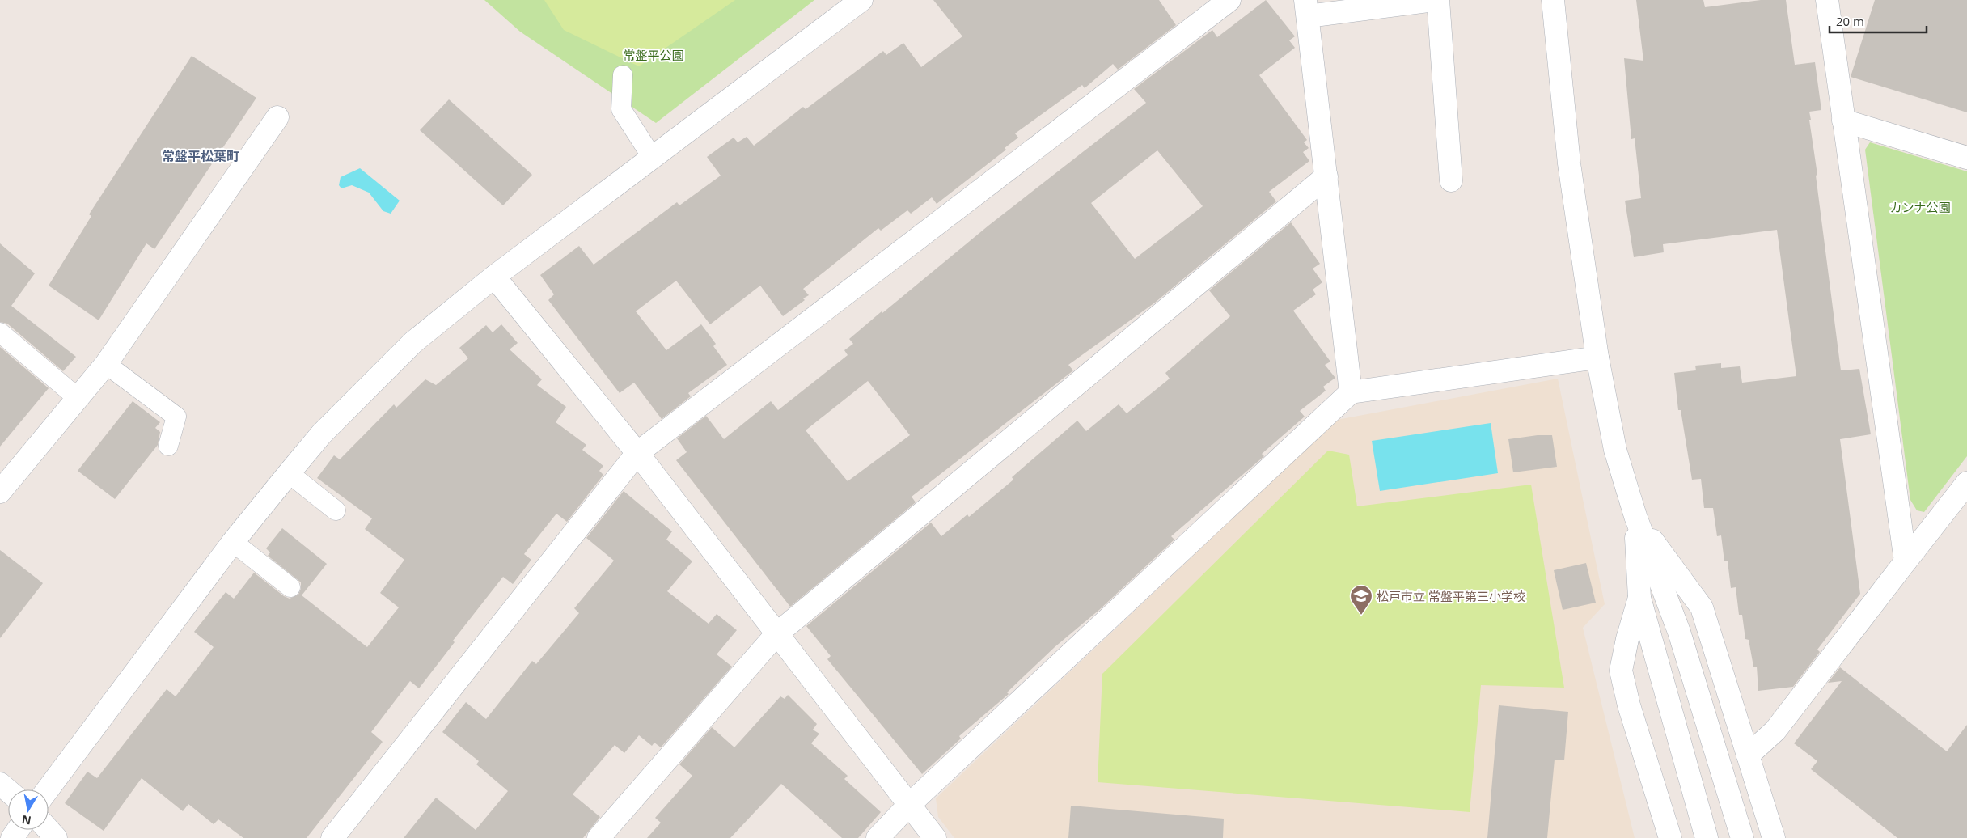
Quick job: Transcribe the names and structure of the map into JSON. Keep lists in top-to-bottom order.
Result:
{
  "districts": ["常盤平松葉町"],
  "parks": ["常盤平公園", "カンナ公園"],
  "places": {
    "school or university": ["松戸市立 常盤平第三小学校"]
  },
  "scale_bar": "20 m",
  "north": "bottom"
}
